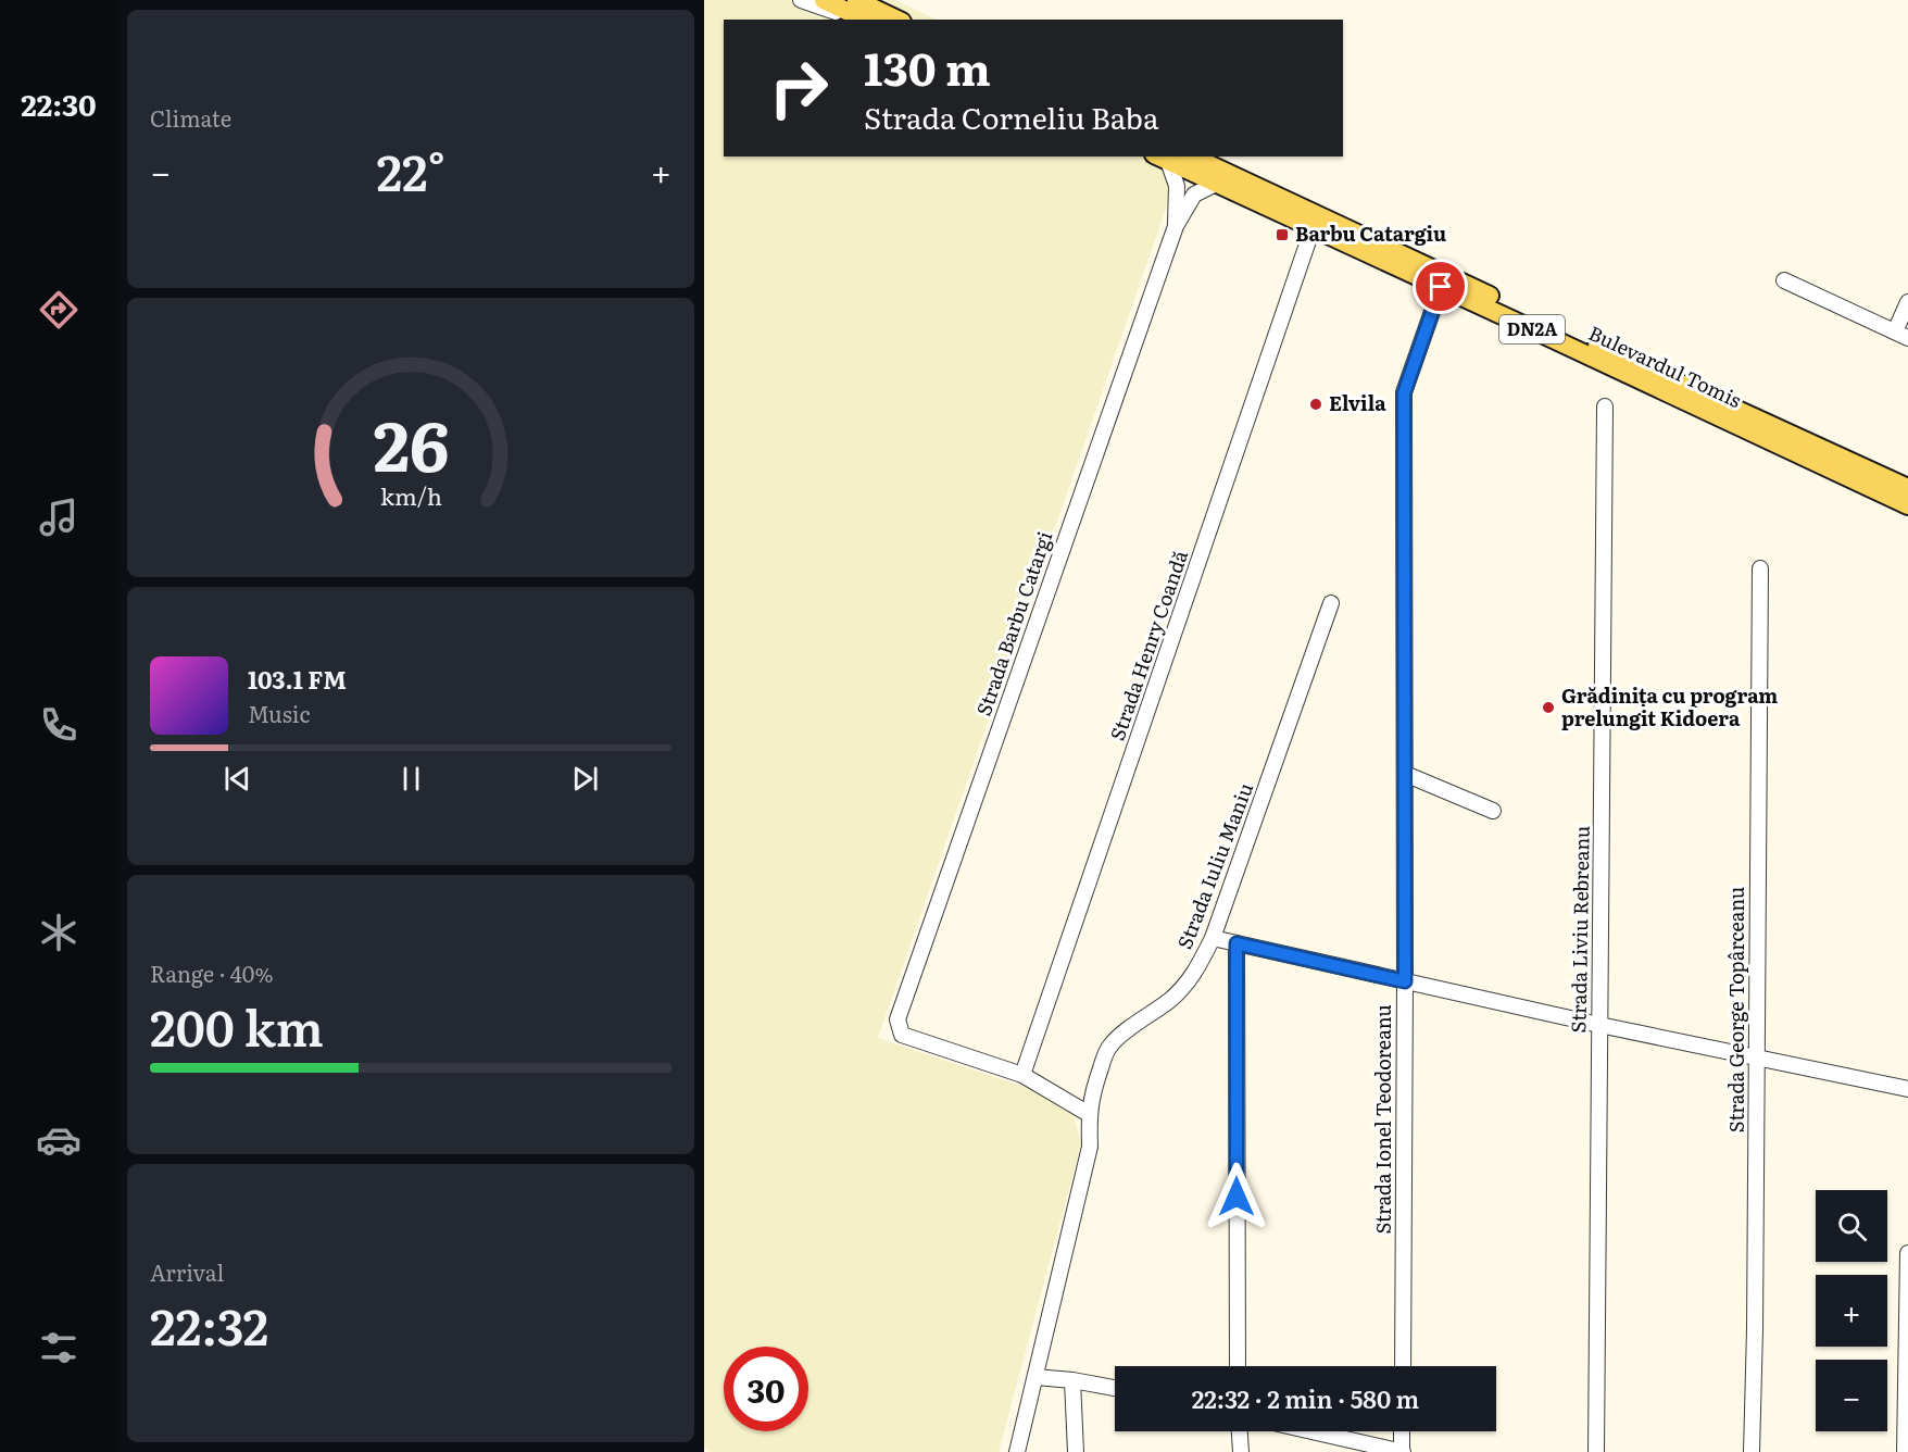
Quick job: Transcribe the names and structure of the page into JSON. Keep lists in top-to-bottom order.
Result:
{
  "streets": {
    "main road": ["DN2A", "Bulevardul Tomis"],
    "street": [
      "Strada Barbu Catargi",
      "Strada Henry Coandă",
      "Strada Iuliu Maniu",
      "Strada Liviu Rebreanu",
      "Strada George Topârceanu",
      "Strada Ionel Teodoreanu"
    ]
  },
  "crossings": [
    ["Bulevardul Tomis", "Strada Barbu Catargi"],
    ["Bulevardul Tomis", "Strada Henry Coandă"],
    ["Bulevardul Tomis", "Strada Ionel Teodoreanu"],
    ["Strada Barbu Catargi", "Strada Henry Coandă"]
  ],
  "places": {
    "transit": ["Barbu Catargiu"],
    "other": ["Elvila", "Grădinița cu program prelungit Kidoera"]
  },
  "page": {
    "tabs": "22:30",
    "tile": [
      "Climate",
      ["Range · 40%", "200 km"],
      ["Arrival", "22:32"]
    ],
    "turn": ["130 m", "Strada Corneliu Baba"],
    "heat": ["−", "22°", "+"],
    "song": ["103.1 FM", "Music"],
    "map_buttons": ["+", "−"],
    "limit": "30",
    "trip": "22:32 · 2 min · 580 m",
    "gauge": ["26", "km/h"]
  }
}
